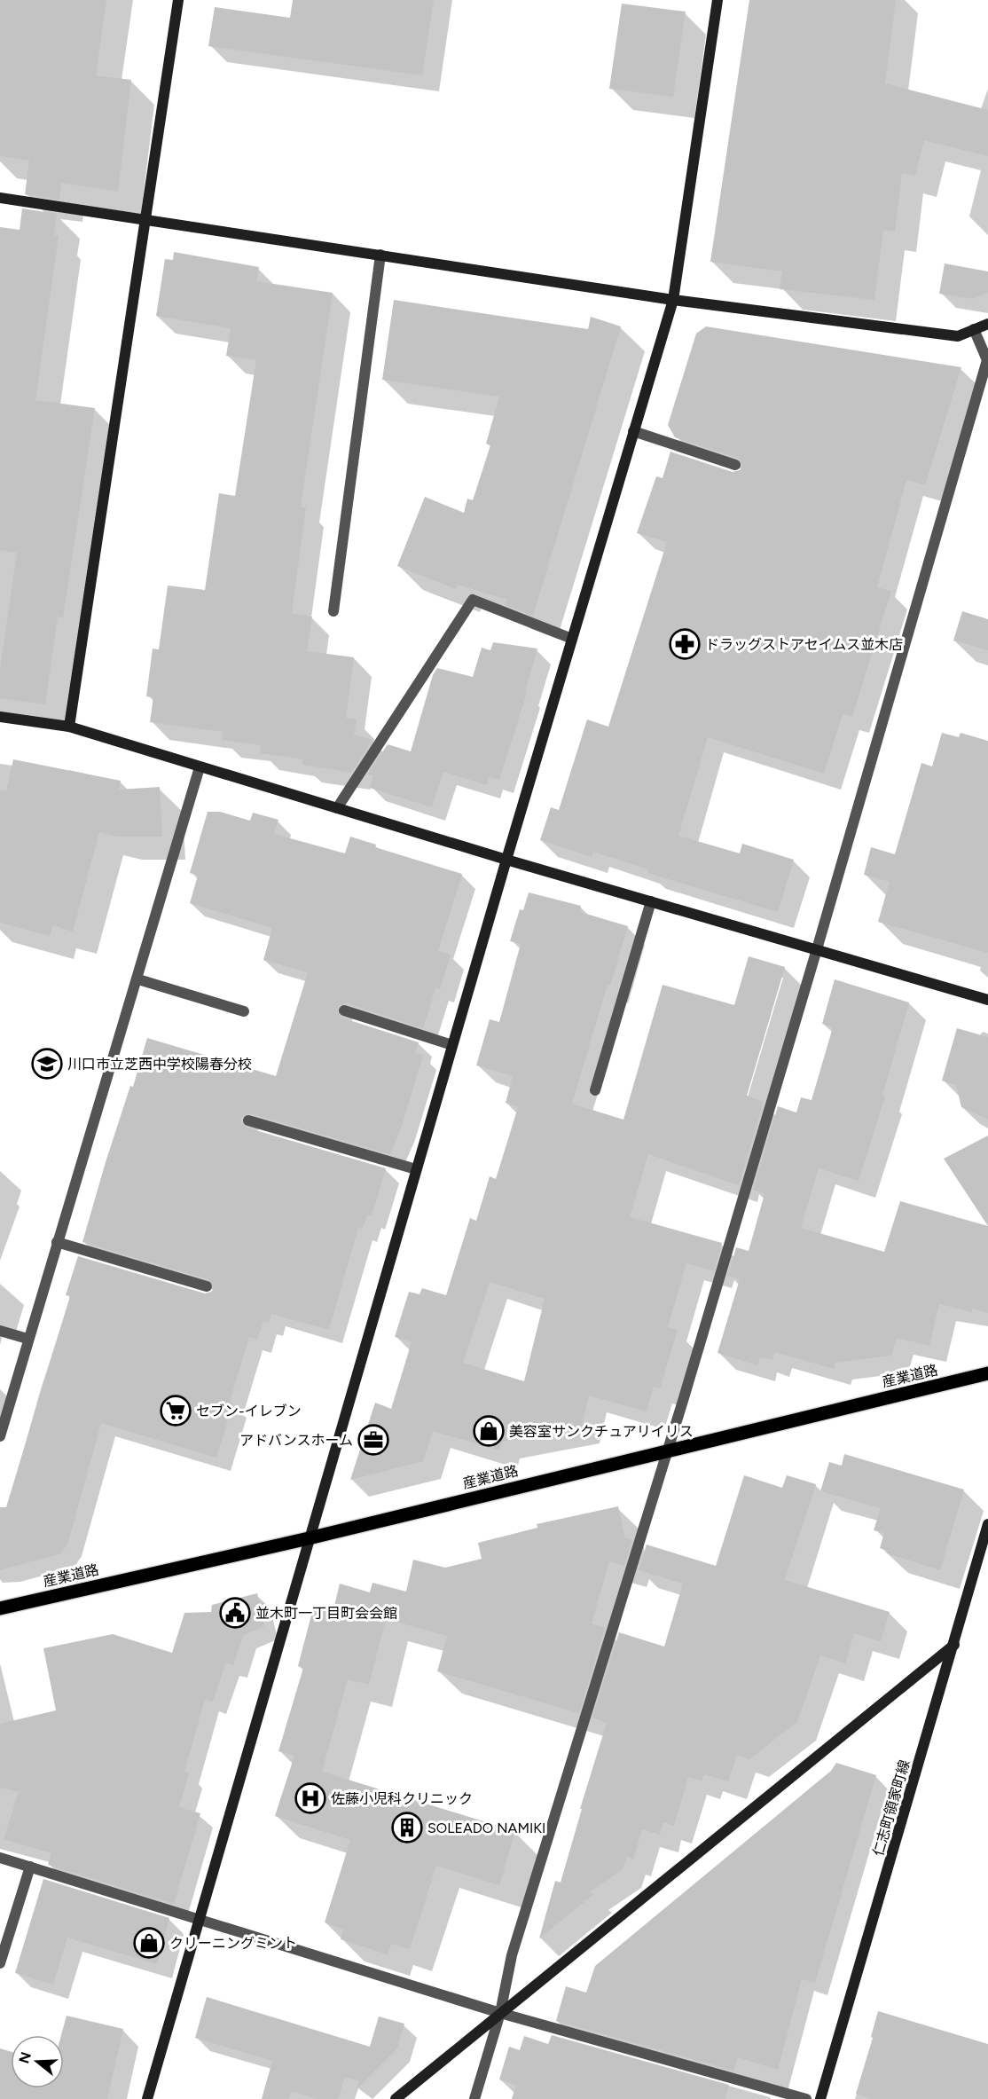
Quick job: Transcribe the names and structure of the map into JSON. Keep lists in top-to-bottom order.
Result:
{
  "streets": {
    "main road": ["産業道路"],
    "street": ["仁志町領家町線"]
  },
  "places": {
    "pharmacy": ["ドラッグストアセイムス並木店"],
    "school or university": ["川口市立芝西中学校陽春分校"],
    "supermarket": ["セブン-イレブン"],
    "shop": ["美容室サンクチュアリイリス", "クリーニングミント"],
    "office": ["アドバンスホーム"],
    "public building": ["並木町一丁目町会会館"],
    "hospital": ["佐藤小児科クリニック"],
    "building": ["SOLEADO NAMIKI"]
  },
  "north": "left"
}
